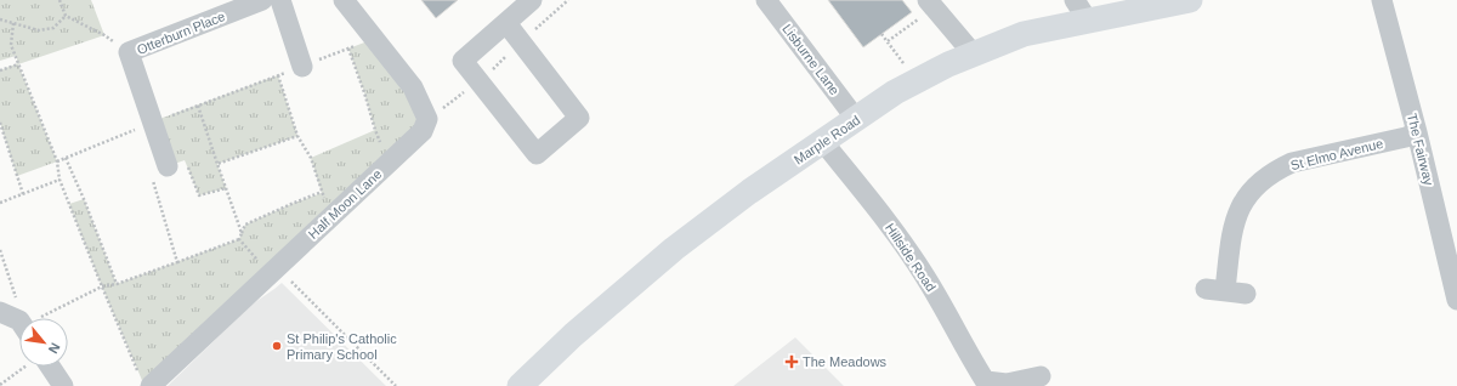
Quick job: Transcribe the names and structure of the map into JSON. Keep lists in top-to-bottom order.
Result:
{
  "streets": {
    "main road": ["Marple Road"],
    "street": [
      "Otterburn Place",
      "Lisburne Lane",
      "The Fairway",
      "St Elmo Avenue",
      "Half Moon Lane",
      "Hillside Road"
    ]
  },
  "crossings": [
    ["Lisburne Lane", "Marple Road"],
    ["Marple Road", "Hillside Road"],
    ["The Fairway", "St Elmo Avenue"]
  ],
  "places": {
    "other": ["St Philip's Catholic Primary School"],
    "health": ["The Meadows"]
  },
  "north": "bottom right"
}
